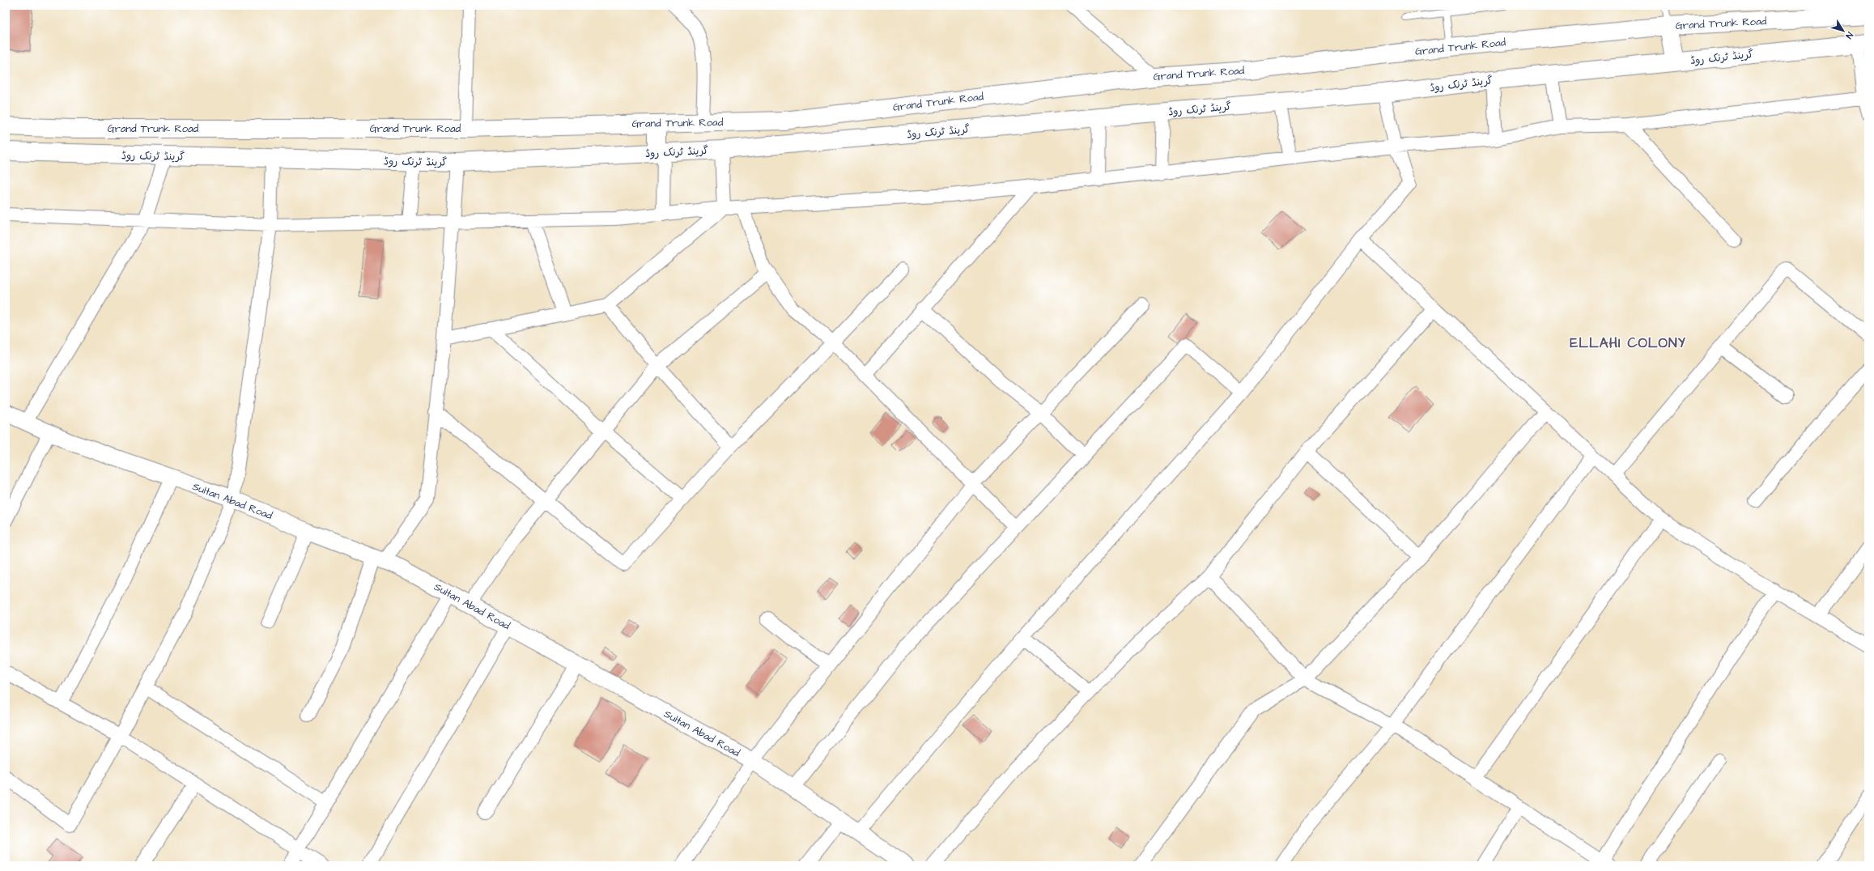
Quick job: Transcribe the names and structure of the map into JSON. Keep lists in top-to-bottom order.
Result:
{
  "streets": {
    "main road": ["Grand Trunk Road", "گرینڈ ٹرنک روڈ"],
    "street": ["Sultan Abad Road"]
  },
  "districts": ["ELLAHI COLONY"],
  "north": "bottom right"
}
